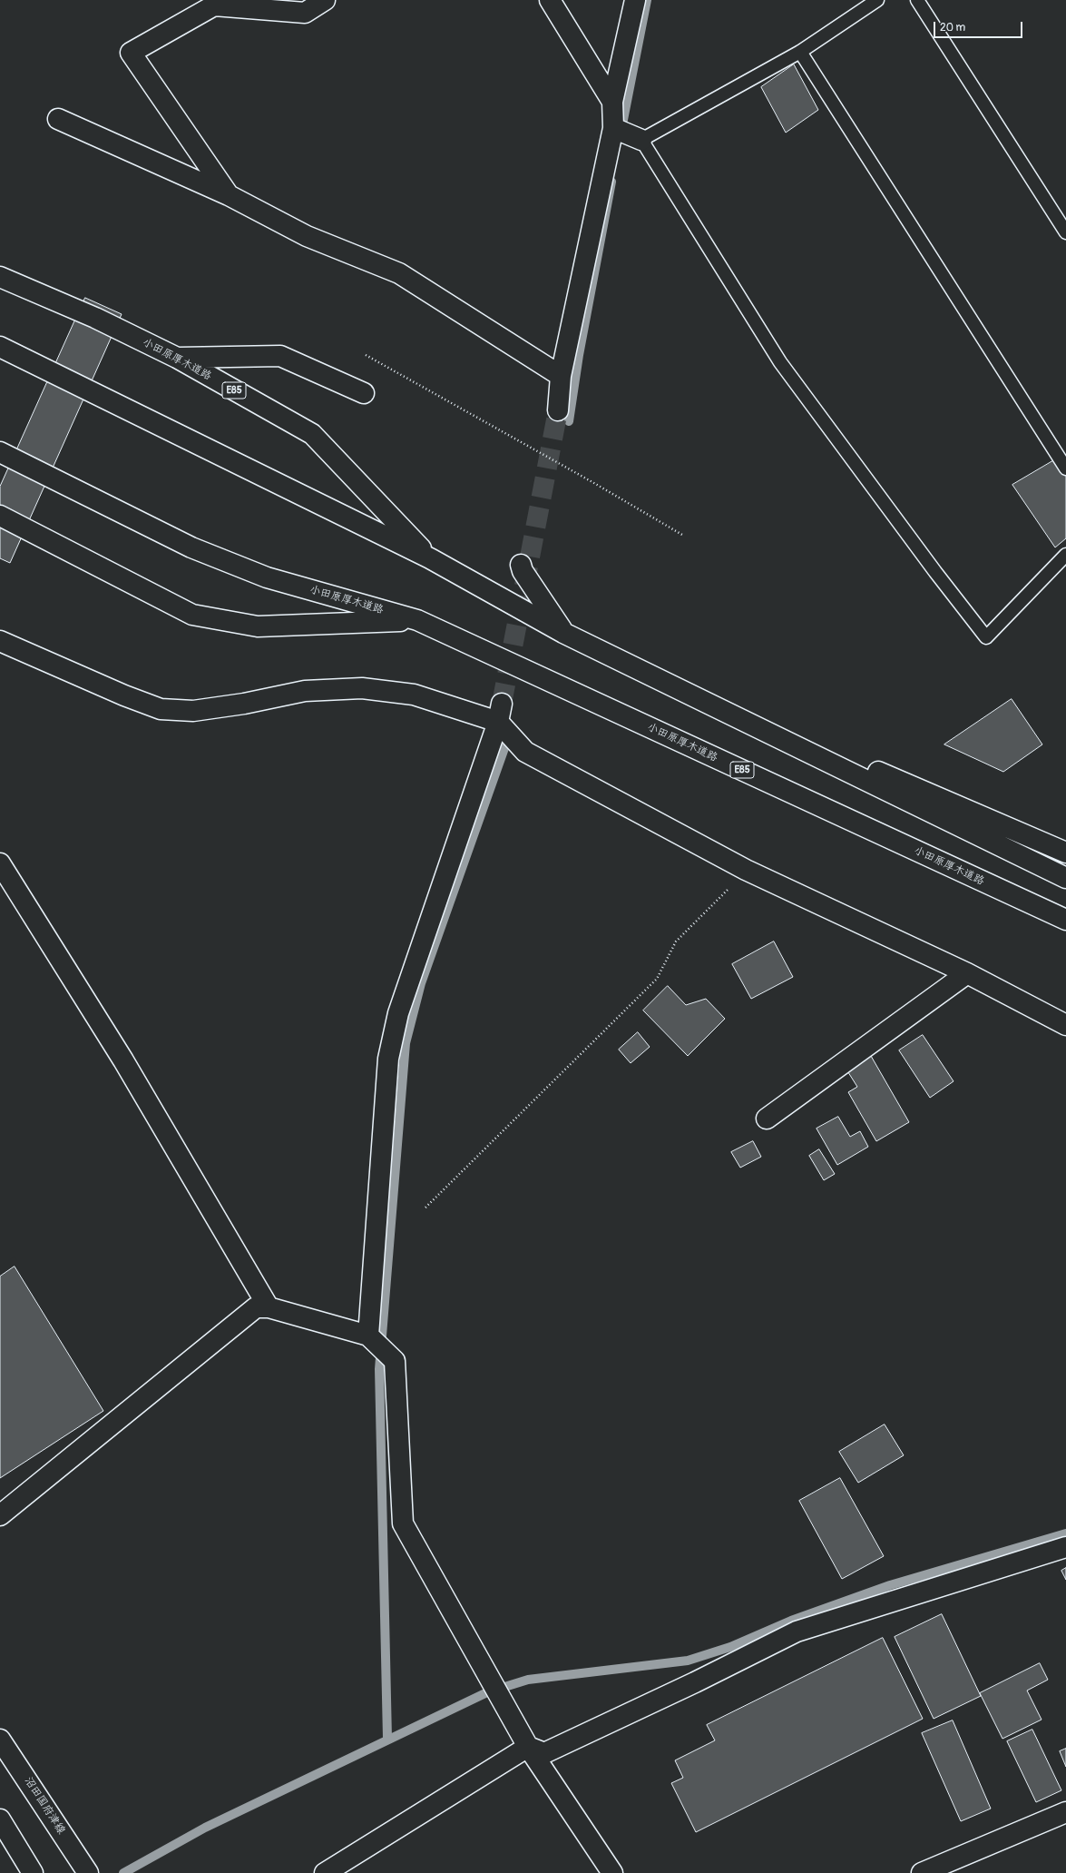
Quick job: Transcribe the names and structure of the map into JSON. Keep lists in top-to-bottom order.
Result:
{
  "streets": {
    "main road": ["小田原厚木道路", "E85", "沼田国府津線"]
  },
  "scale_bar": "20 m"
}
